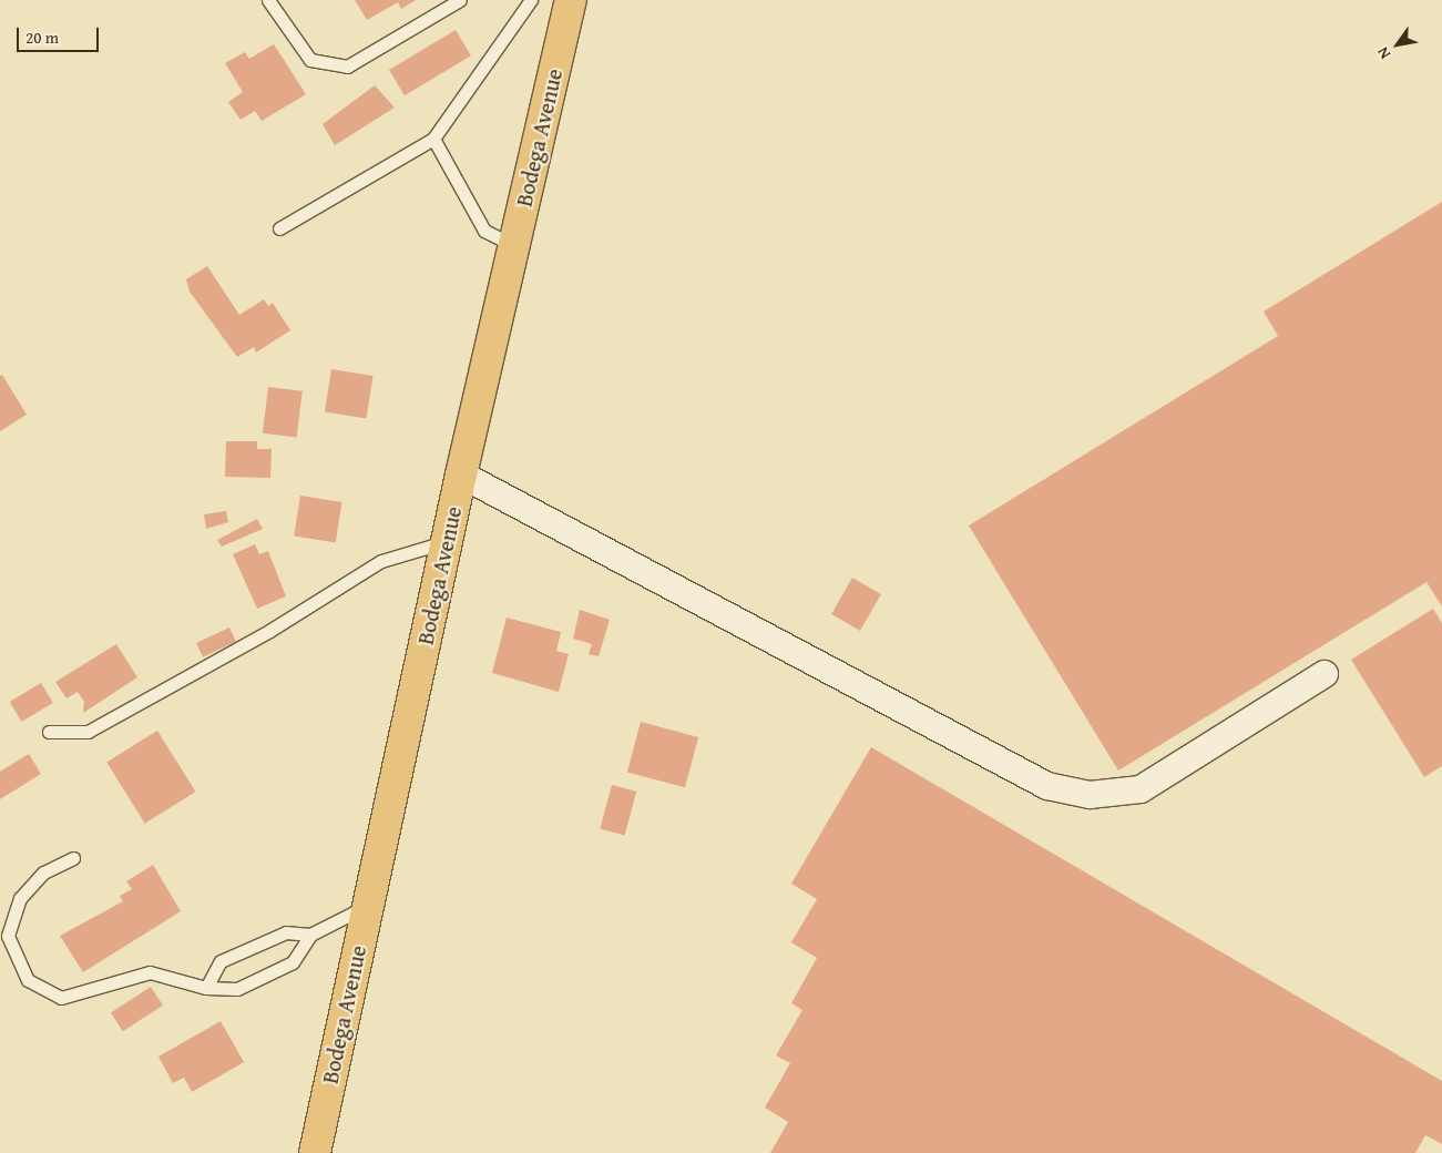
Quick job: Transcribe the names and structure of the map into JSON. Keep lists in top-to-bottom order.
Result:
{
  "streets": {
    "main road": ["Bodega Avenue"]
  },
  "scale_bar": "20 m",
  "north": "bottom left"
}
